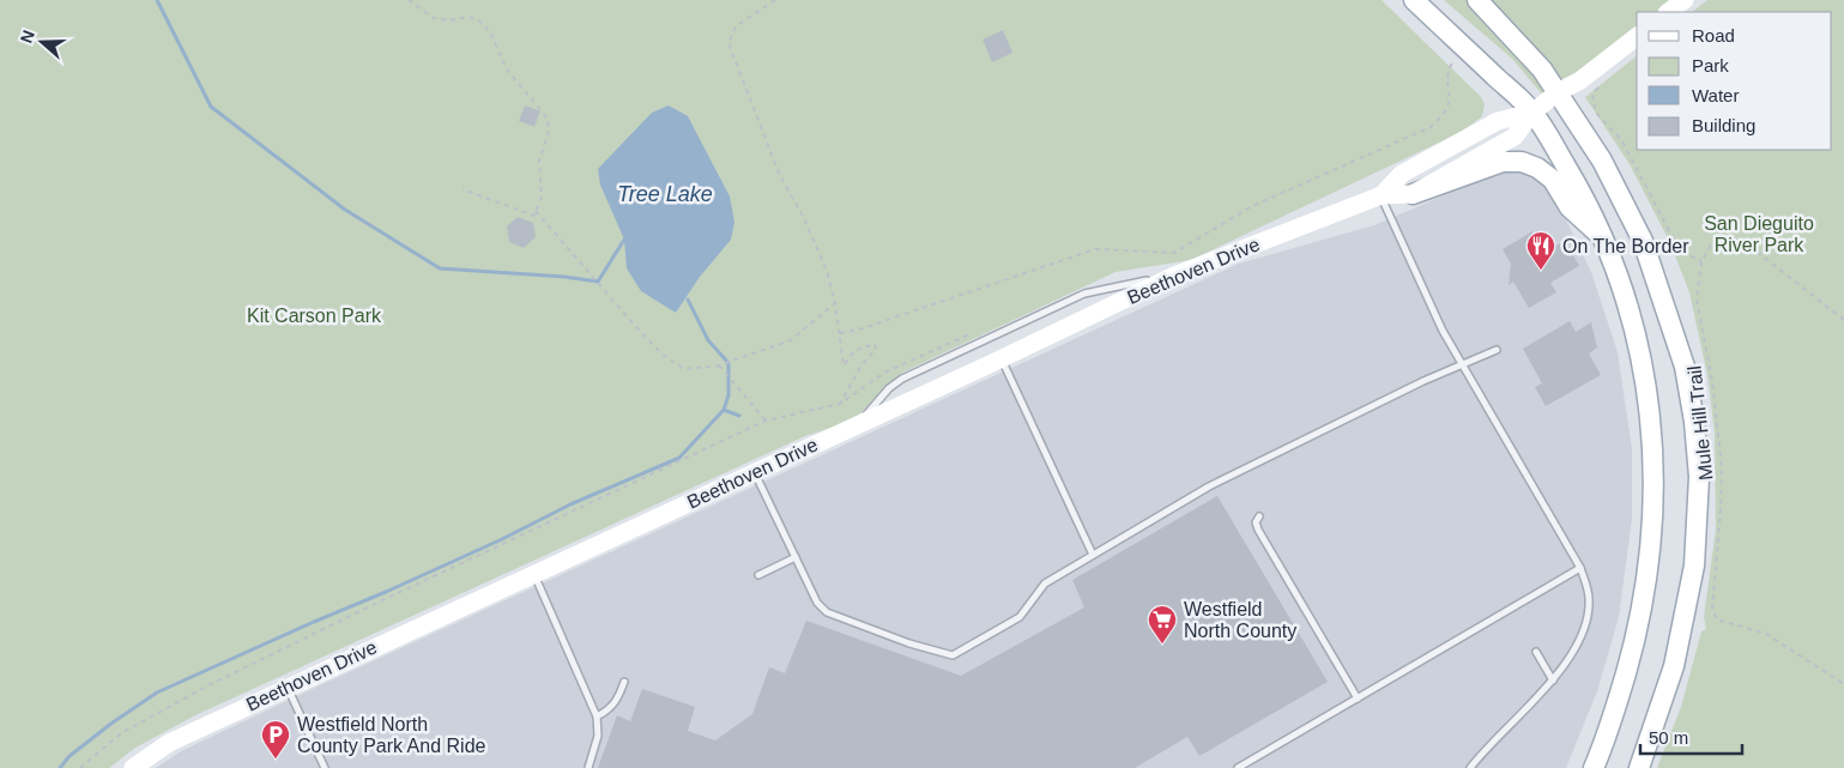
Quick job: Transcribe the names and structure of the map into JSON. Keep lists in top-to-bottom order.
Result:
{
  "streets": {
    "main road": ["Beethoven Drive"],
    "path": ["Mule Hill Trail"]
  },
  "water": ["Tree Lake"],
  "parks": ["San Dieguito River Park", "Kit Carson Park"],
  "places": {
    "restaurant": ["On The Border"],
    "supermarket": ["Westfield North County"],
    "parking": ["Westfield North County Park And Ride"]
  },
  "legend": [
    "Road",
    "Park",
    "Water",
    "Building"
  ],
  "scale_bar": "50 m",
  "north": "left"
}
